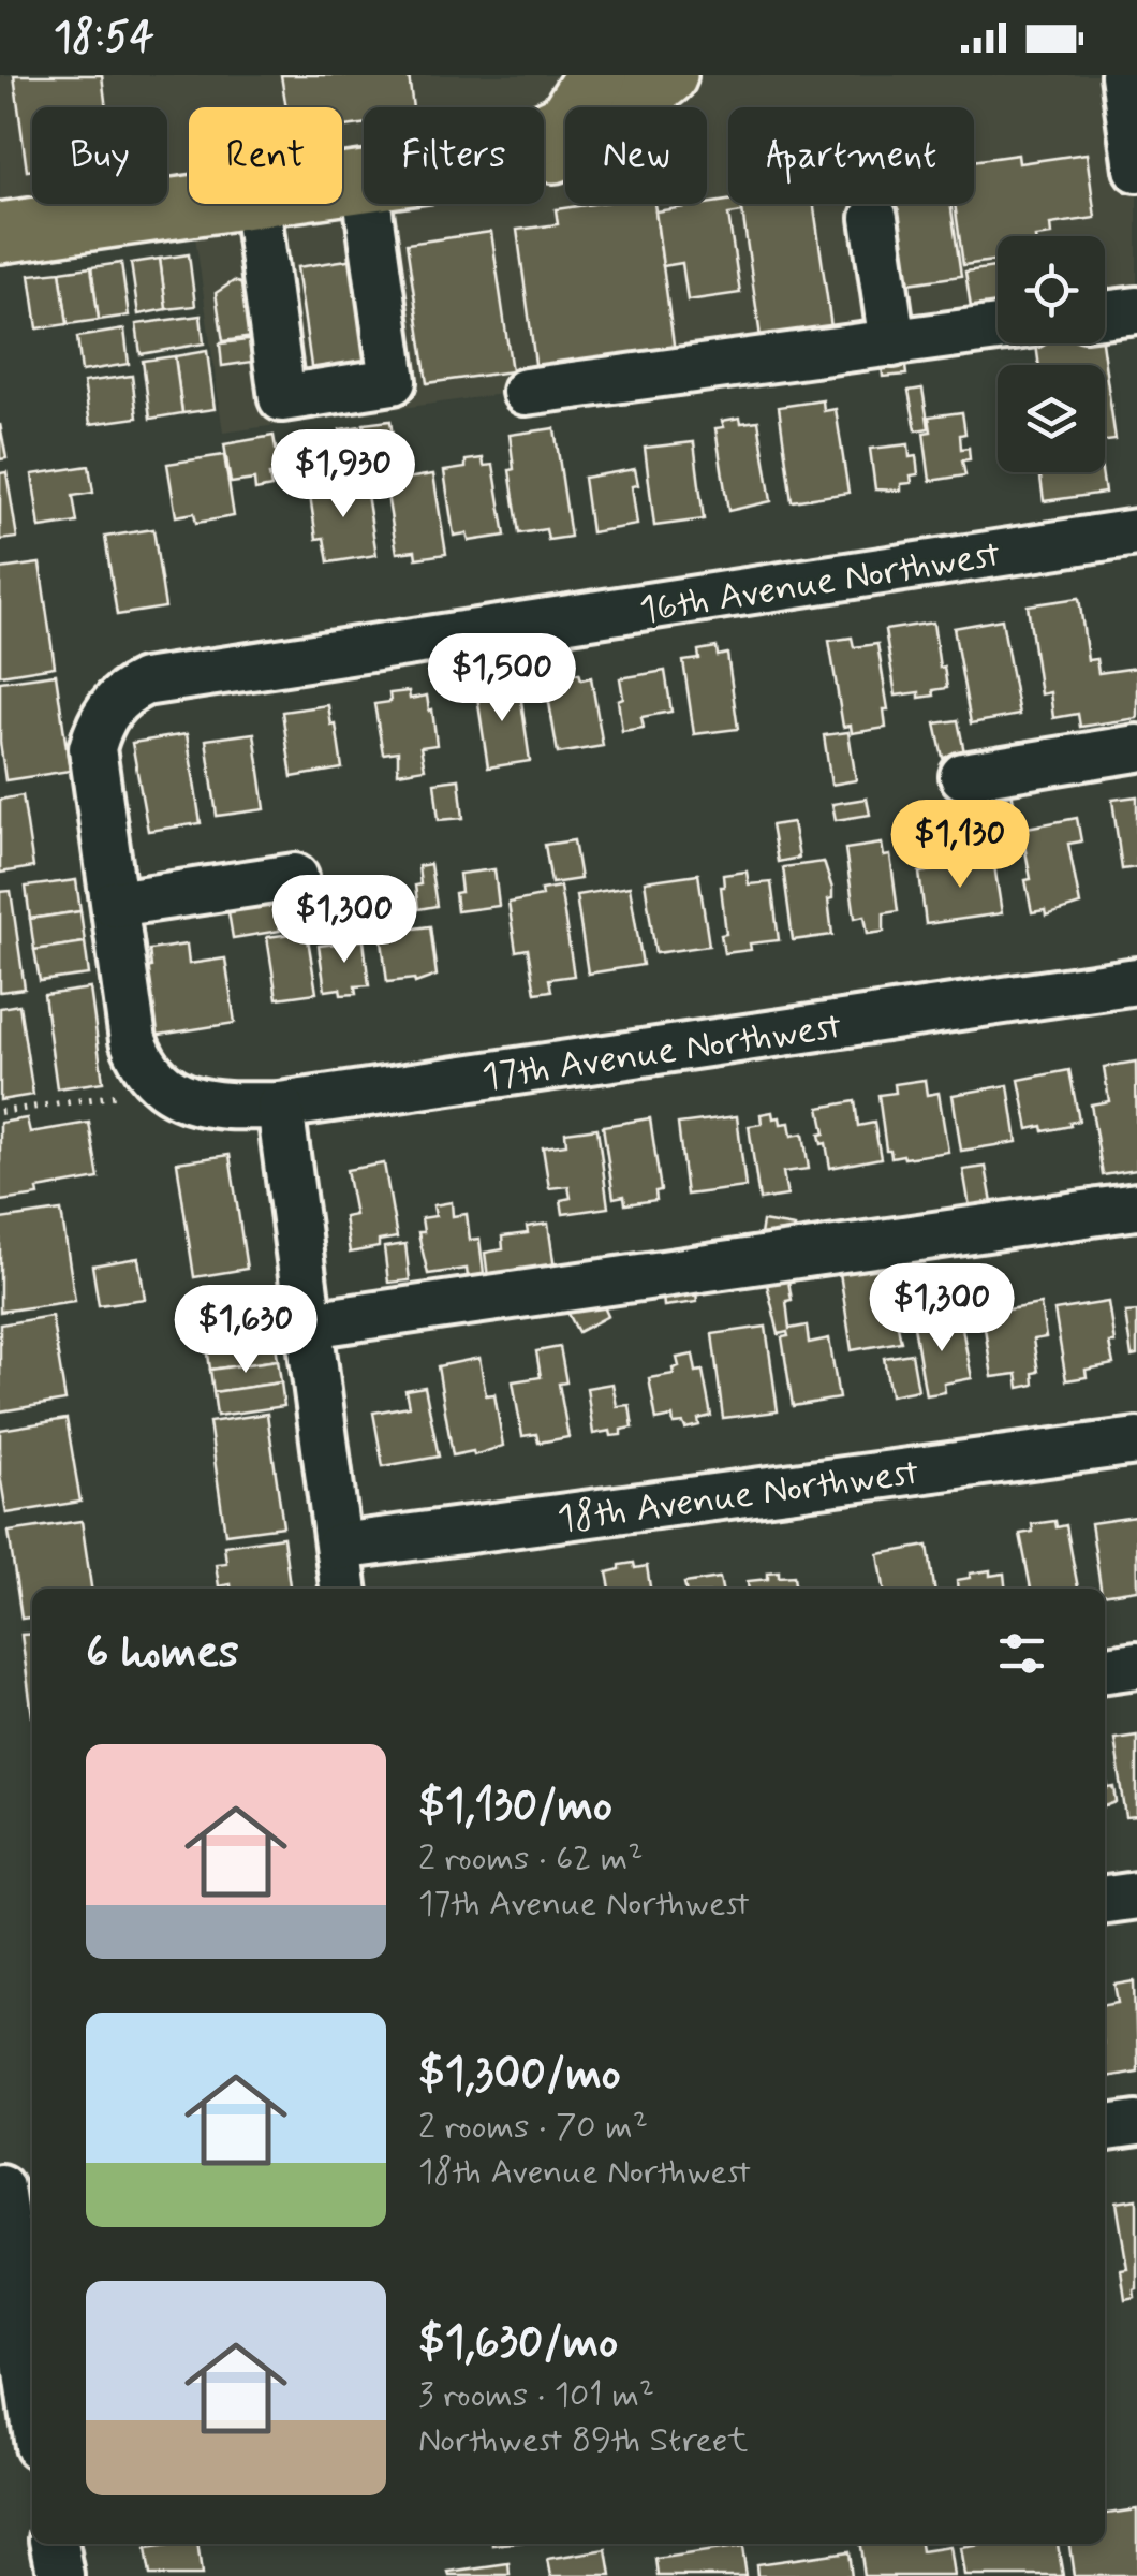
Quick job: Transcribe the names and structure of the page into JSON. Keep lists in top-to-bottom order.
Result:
{
  "streets": {
    "street": ["16th Avenue Northwest", "17th Avenue Northwest", "18th Avenue Northwest"]
  },
  "page": {
    "status": "18:54",
    "chip": [
      "Buy",
      "Rent",
      "Filters",
      "New",
      "Apartment"
    ],
    "price": [
      "$1,930",
      "$1,500",
      "$1,130",
      "$1,300",
      "$1,300",
      "$1,630"
    ],
    "heading": "6 homes",
    "list": [
      {
        "name": "$1,130/mo",
        "note": "2 rooms · 62 m² · 17th Avenue Northwest"
      },
      {
        "name": "$1,300/mo",
        "note": "2 rooms · 70 m² · 18th Avenue Northwest"
      },
      {
        "name": "$1,630/mo",
        "note": "3 rooms · 101 m² · Northwest 89th Street"
      }
    ]
  }
}
